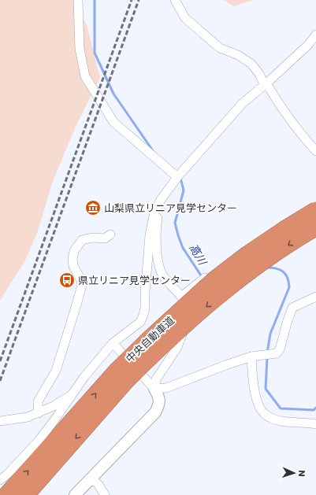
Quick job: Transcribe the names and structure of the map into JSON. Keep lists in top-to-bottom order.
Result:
{
  "streets": {
    "highway": ["中央自動車道"]
  },
  "water": ["高川"],
  "places": {
    "museum": ["山梨県立リニア見学センター"],
    "bus stop": ["県立リニア見学センター"]
  },
  "north": "right"
}
